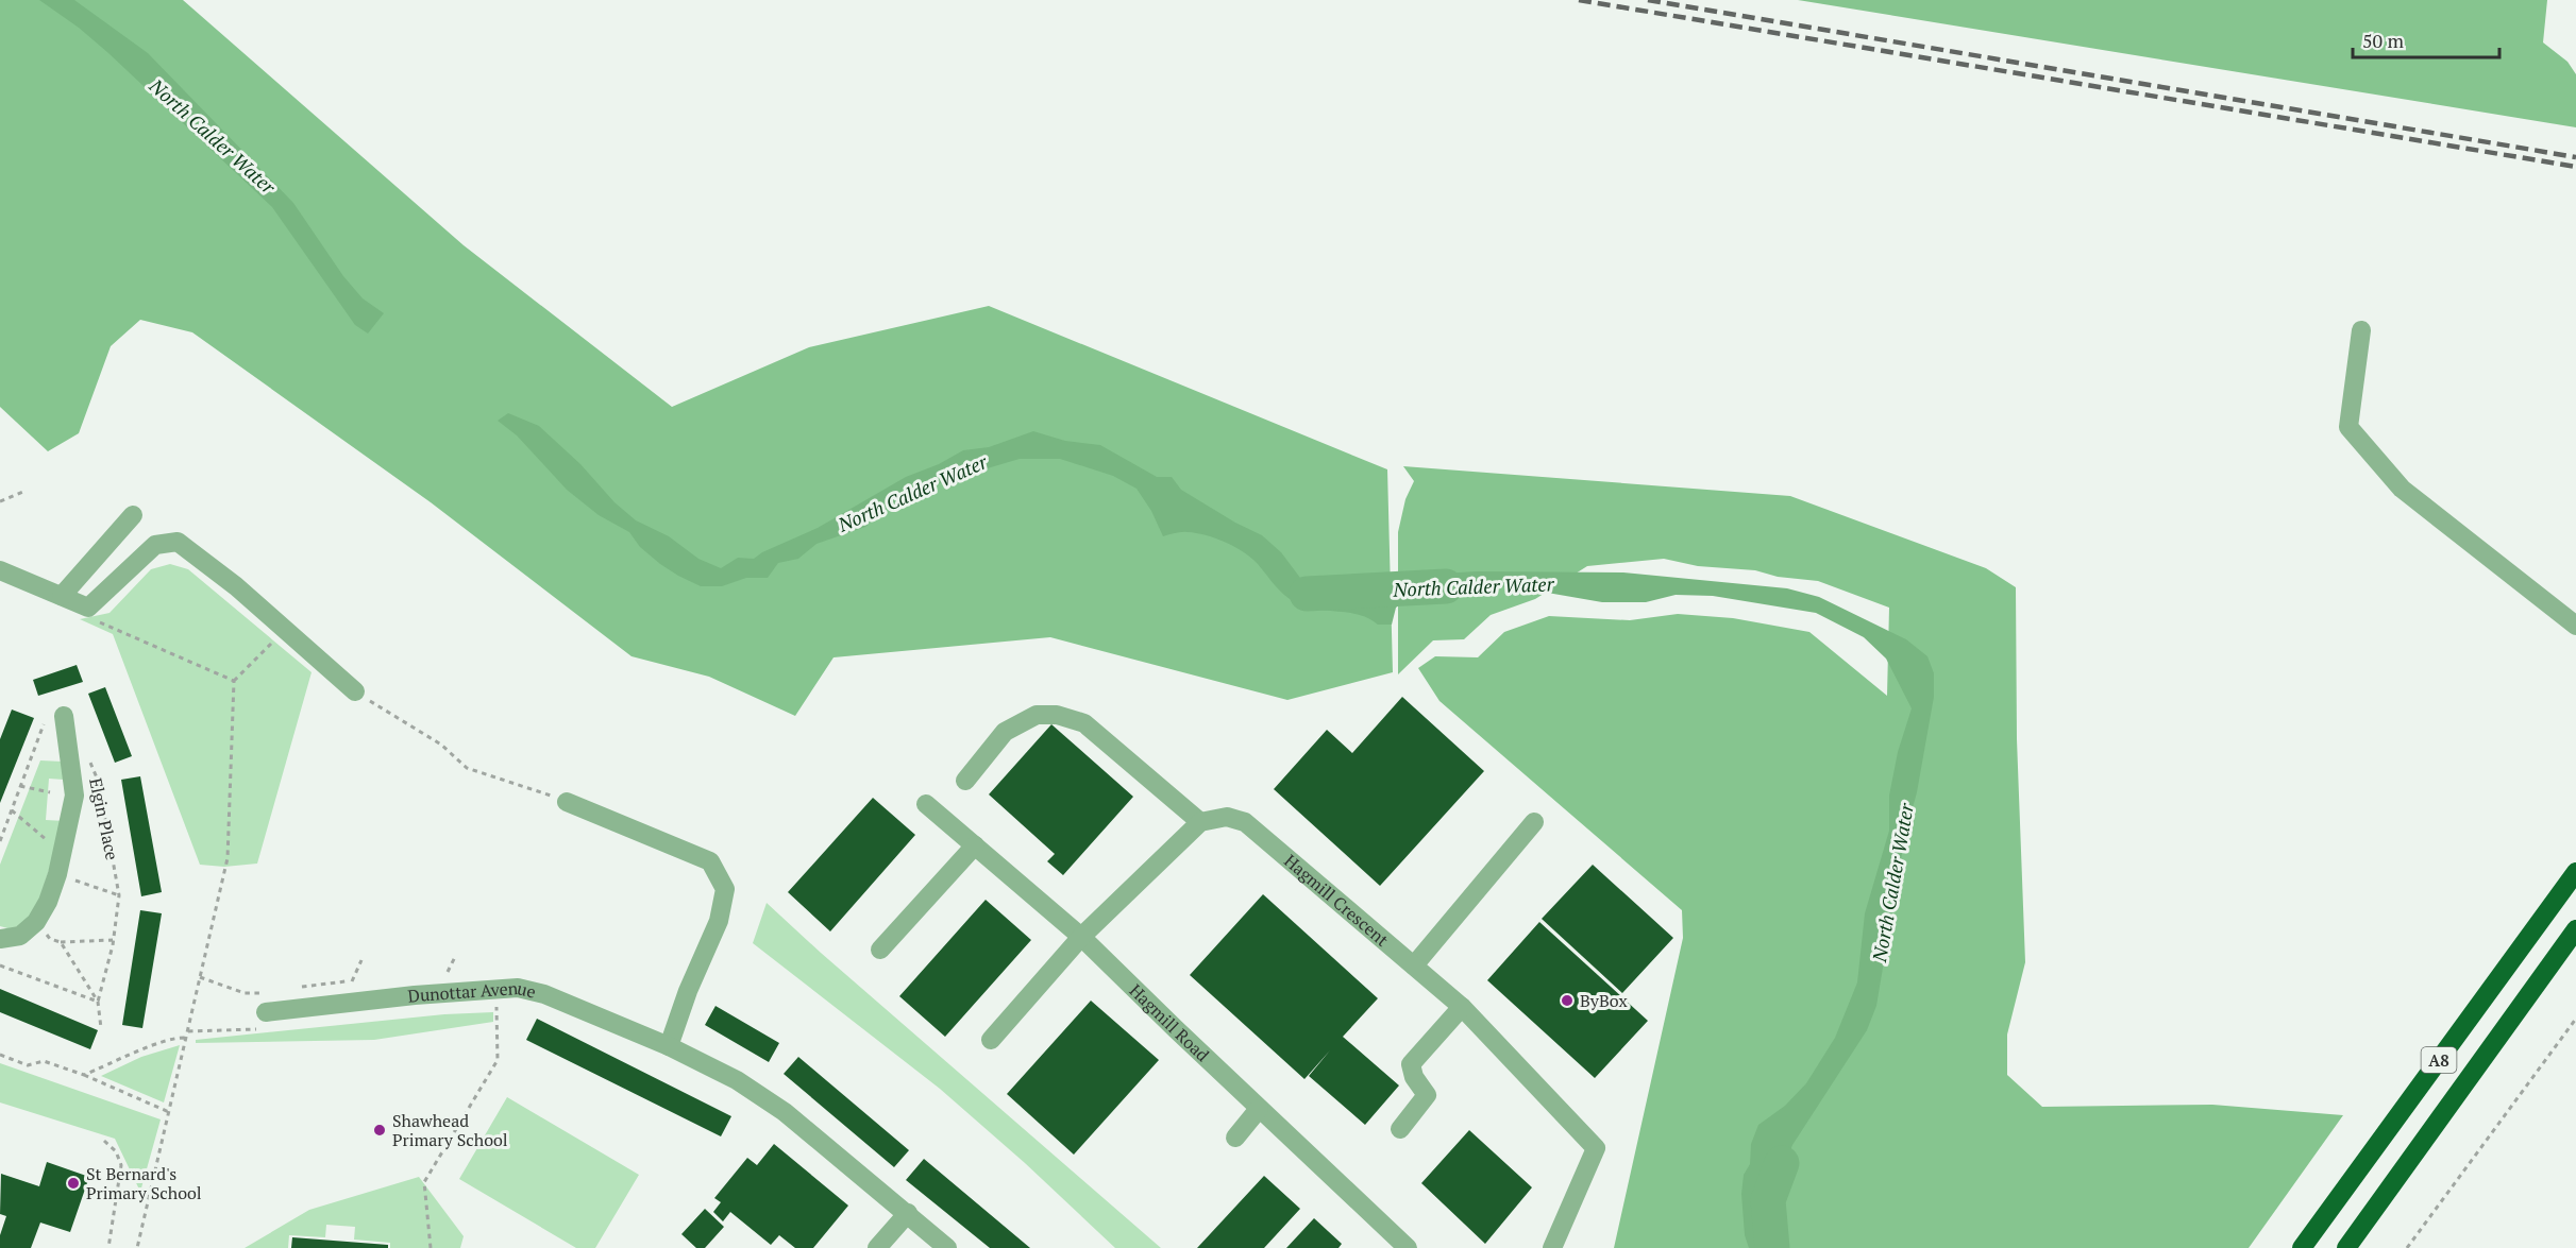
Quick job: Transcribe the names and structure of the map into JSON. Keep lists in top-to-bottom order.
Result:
{
  "streets": {
    "highway": ["A8"],
    "street": [
      "Elgin Place",
      "Hagmill Crescent",
      "Dunottar Avenue",
      "Hagmill Road"
    ]
  },
  "water": ["North Calder Water"],
  "places": ["ByBox", "Shawhead Primary School", "St Bernard's Primary School"],
  "scale_bar": "50 m"
}
